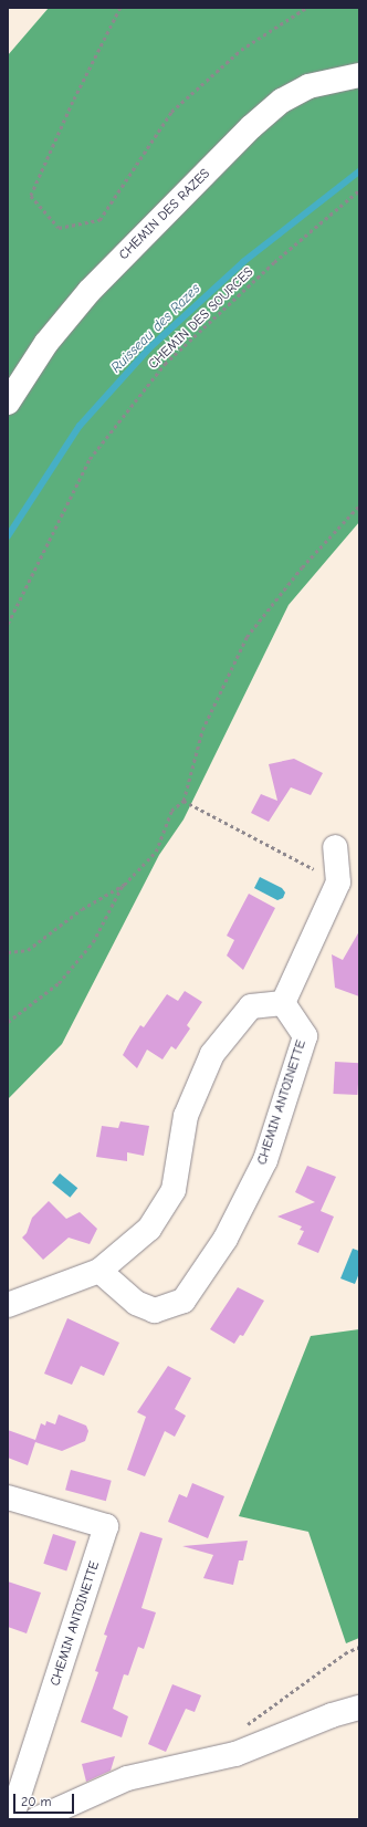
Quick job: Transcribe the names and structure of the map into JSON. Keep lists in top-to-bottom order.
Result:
{
  "streets": {
    "street": ["CHEMIN DES RAZES", "CHEMIN ANTOINETTE"],
    "path": ["CHEMIN DES SOURCES"]
  },
  "water": ["Ruisseau des Razes"],
  "scale_bar": "20 m"
}
